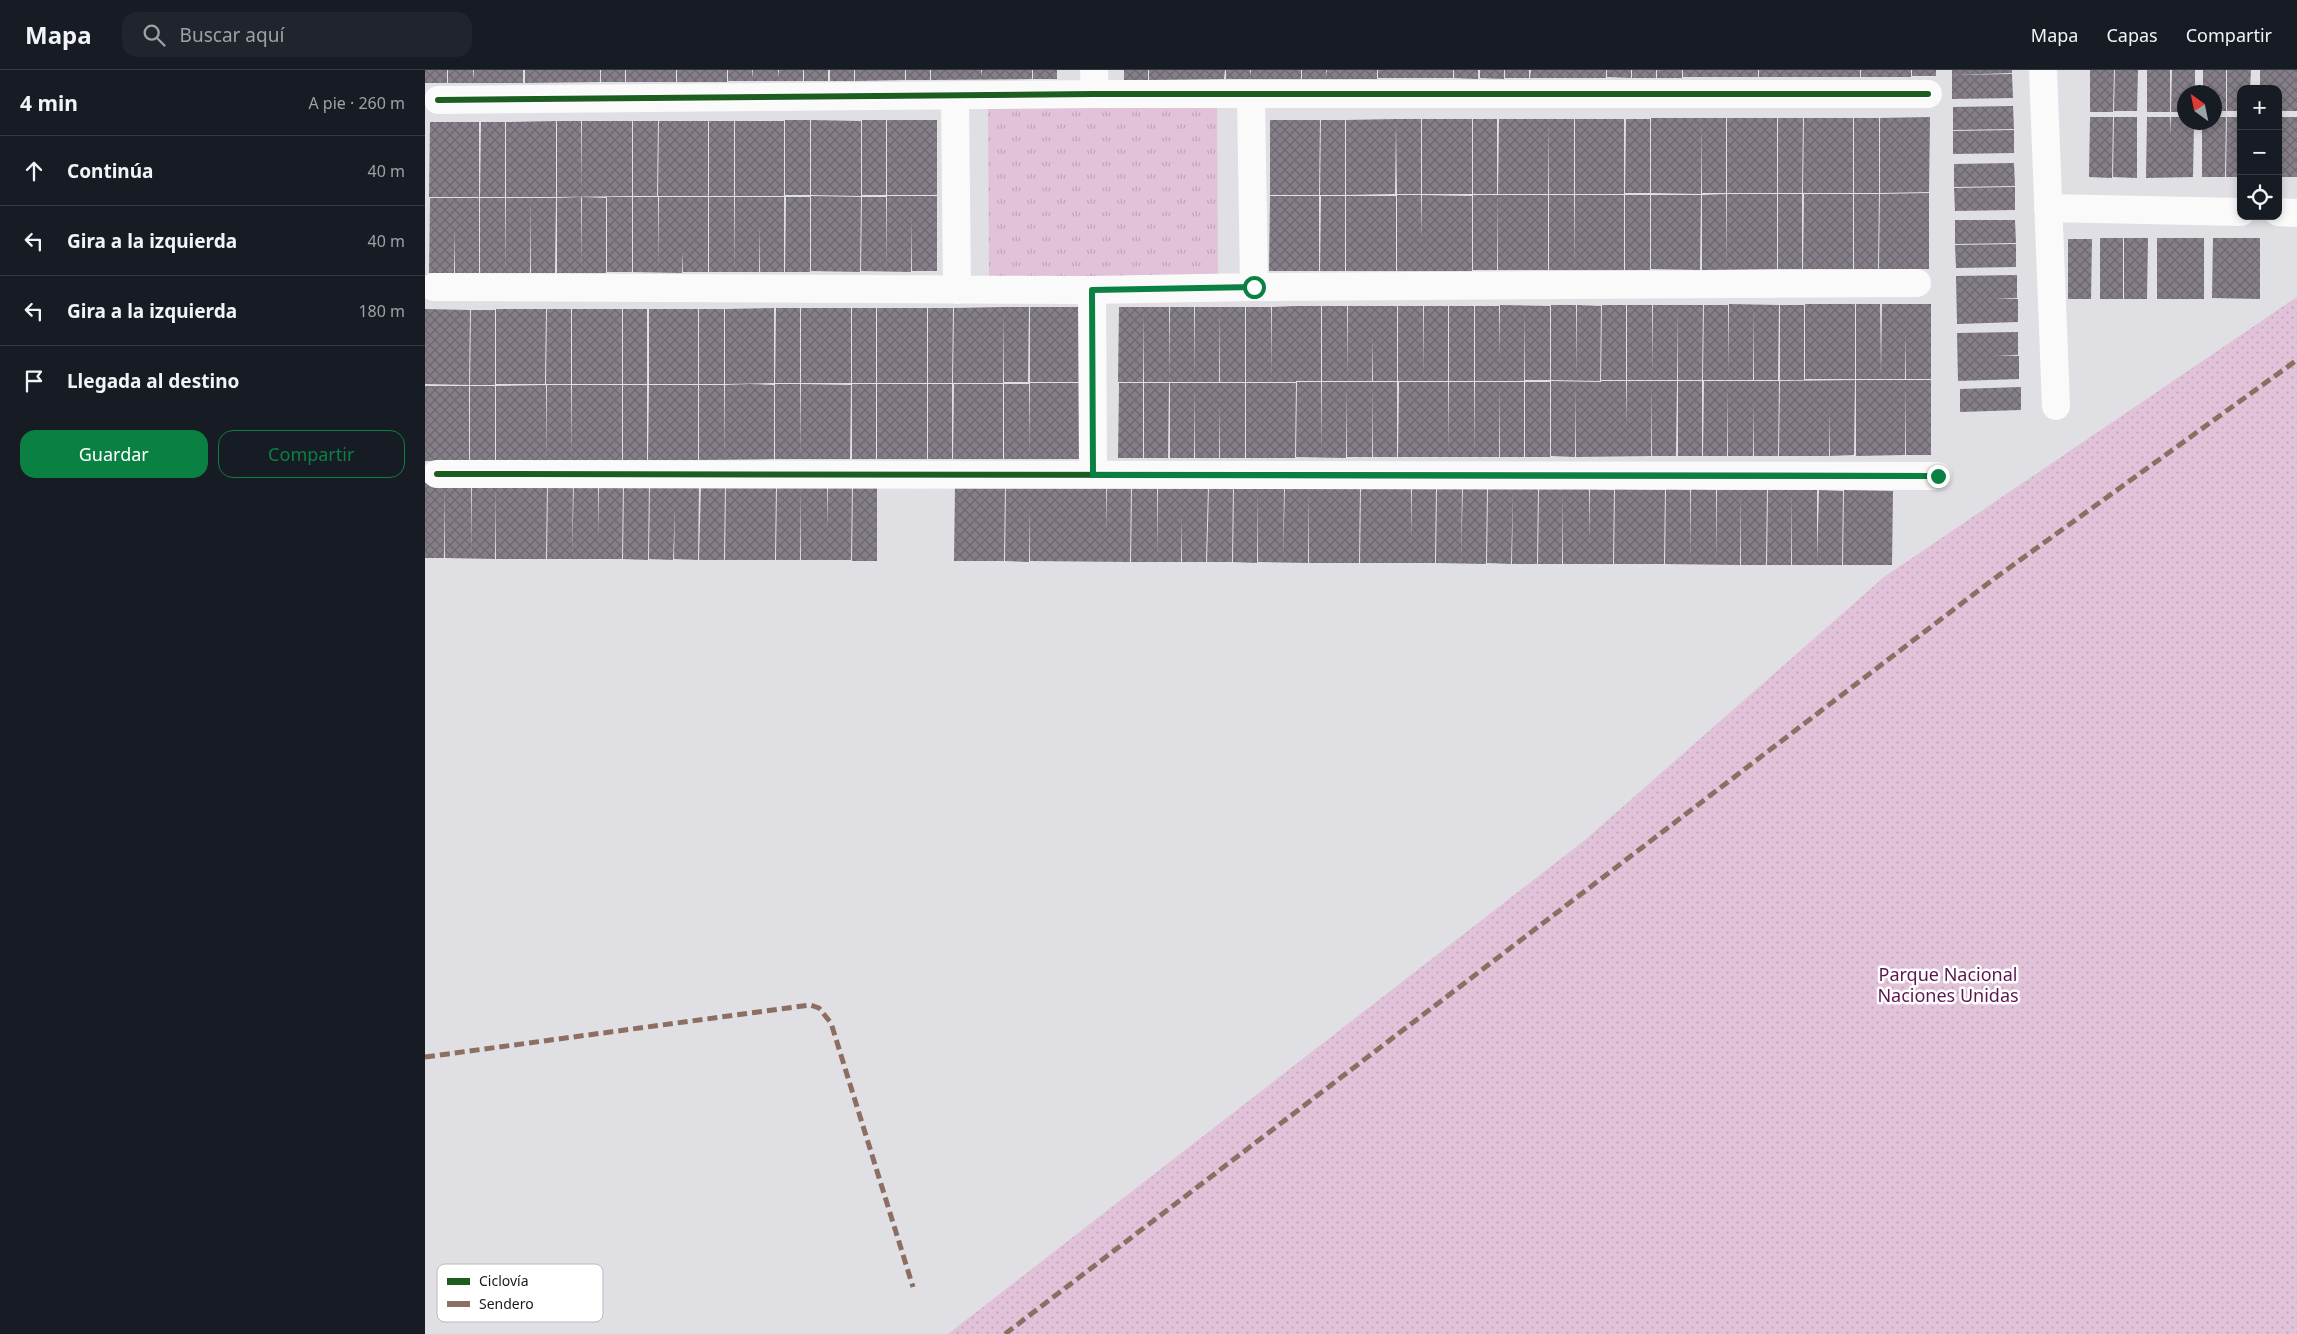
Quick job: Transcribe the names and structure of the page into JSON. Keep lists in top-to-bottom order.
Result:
{
  "parks": ["Parque Nacional Naciones Unidas"],
  "legend": ["Ciclovía", "Sendero"],
  "north": "top left",
  "page": {
    "header": "Mapa",
    "search": "Buscar aquí",
    "nav": ["Mapa", "Capas", "Compartir"],
    "heading": ["4 min", "A pie · 260 m"],
    "map_buttons": ["+", "−"],
    "list": [
      ["Continúa", "40 m"],
      ["Gira a la izquierda", "40 m"],
      ["Gira a la izquierda", "180 m"],
      "Llegada al destino"
    ],
    "buttons": ["Guardar", "Compartir"]
  }
}
